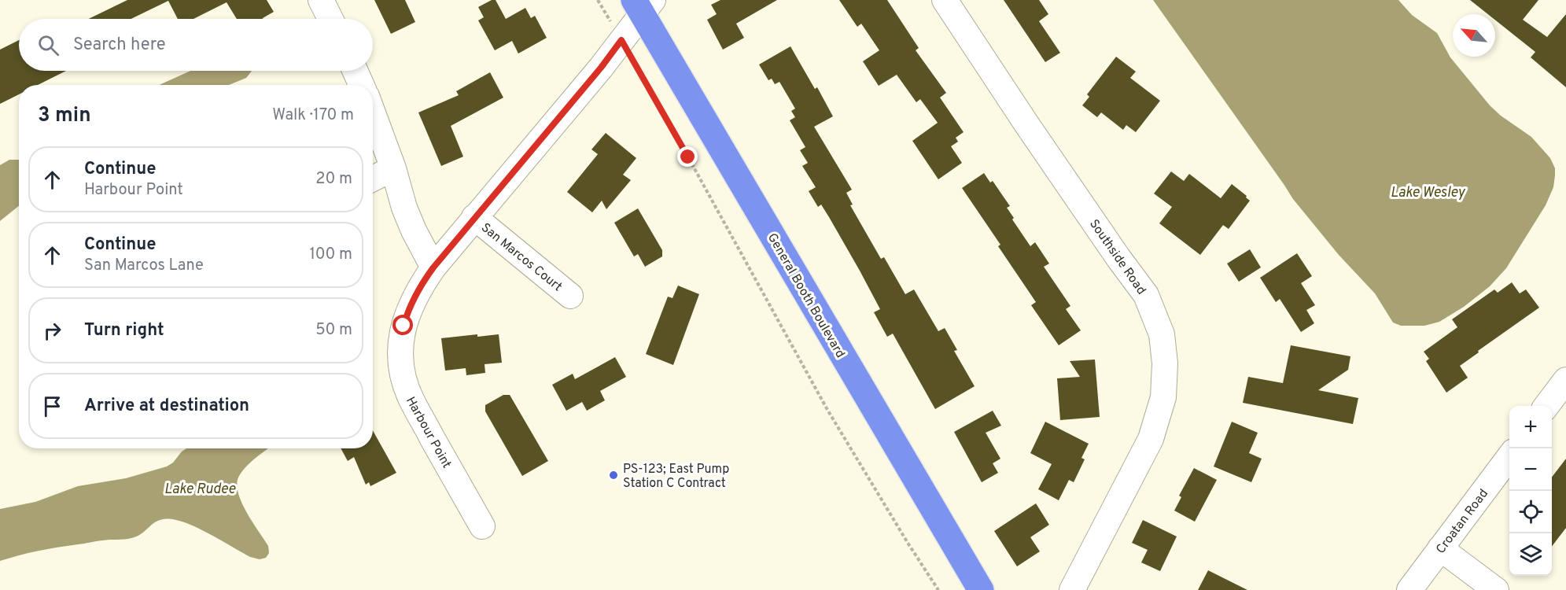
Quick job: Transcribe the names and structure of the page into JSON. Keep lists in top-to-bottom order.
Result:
{
  "streets": {
    "highway": ["General Booth Boulevard"],
    "street": [
      "San Marcos Court",
      "Southside Road",
      "Harbour Point",
      "Croatan Road"
    ]
  },
  "crossings": [
    ["San Marcos Court", "Harbour Point"],
    ["General Booth Boulevard", "Harbour Point"]
  ],
  "water": ["Lake Wesley", "Lake Rudee"],
  "places": ["PS-123; East Pump Station C Contract"],
  "north": "top left",
  "page": {
    "search": "Search here",
    "heading": ["3 min", "Walk · 170 m"],
    "list": [
      ["Continue", "Harbour Point", "20 m"],
      ["Continue", "San Marcos Lane", "100 m"],
      ["Turn right", "50 m"],
      "Arrive at destination"
    ],
    "map_buttons": ["+", "−"]
  }
}
